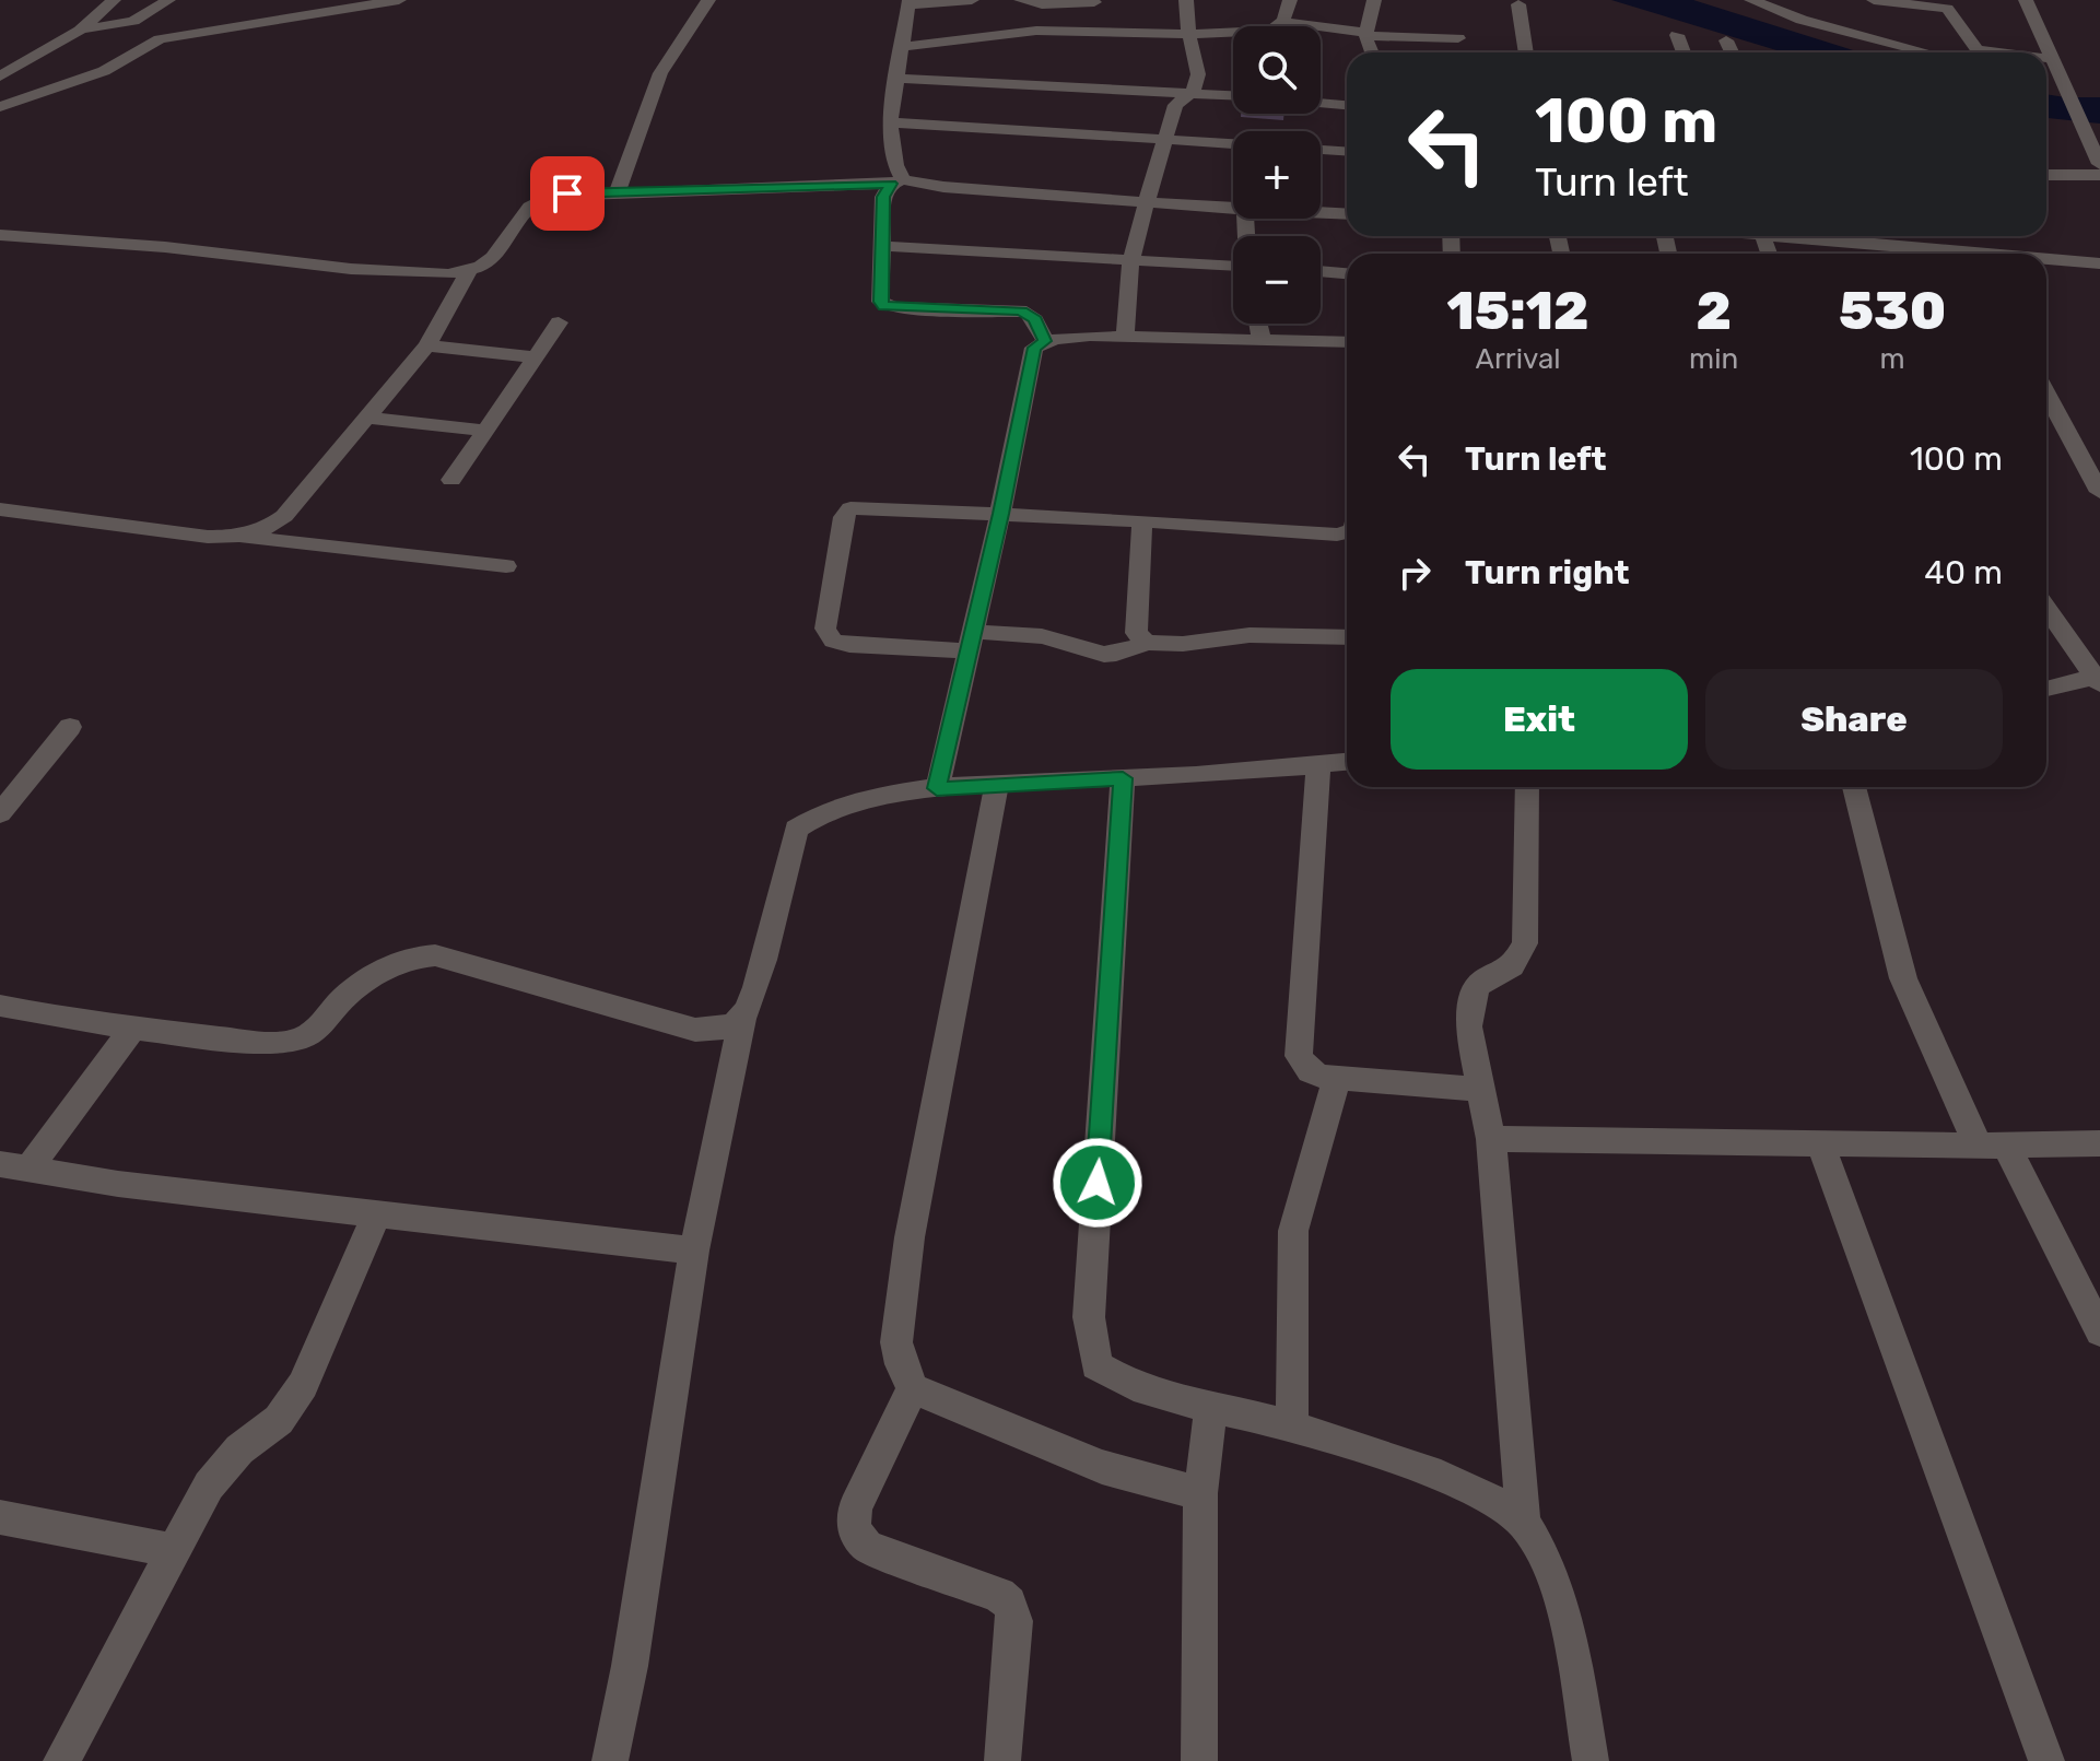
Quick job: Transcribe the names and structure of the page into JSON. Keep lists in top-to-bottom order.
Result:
{
  "page": {
    "map_buttons": ["+", "−"],
    "turn": ["100 m", "Turn left"],
    "eta": [
      "15:12",
      "Arrival",
      "2",
      "min",
      "530",
      "m"
    ],
    "list": [
      {
        "name": "Turn left",
        "value": "100 m"
      },
      {
        "name": "Turn right",
        "value": "40 m"
      }
    ],
    "buttons": ["Exit", "Share"]
  }
}
